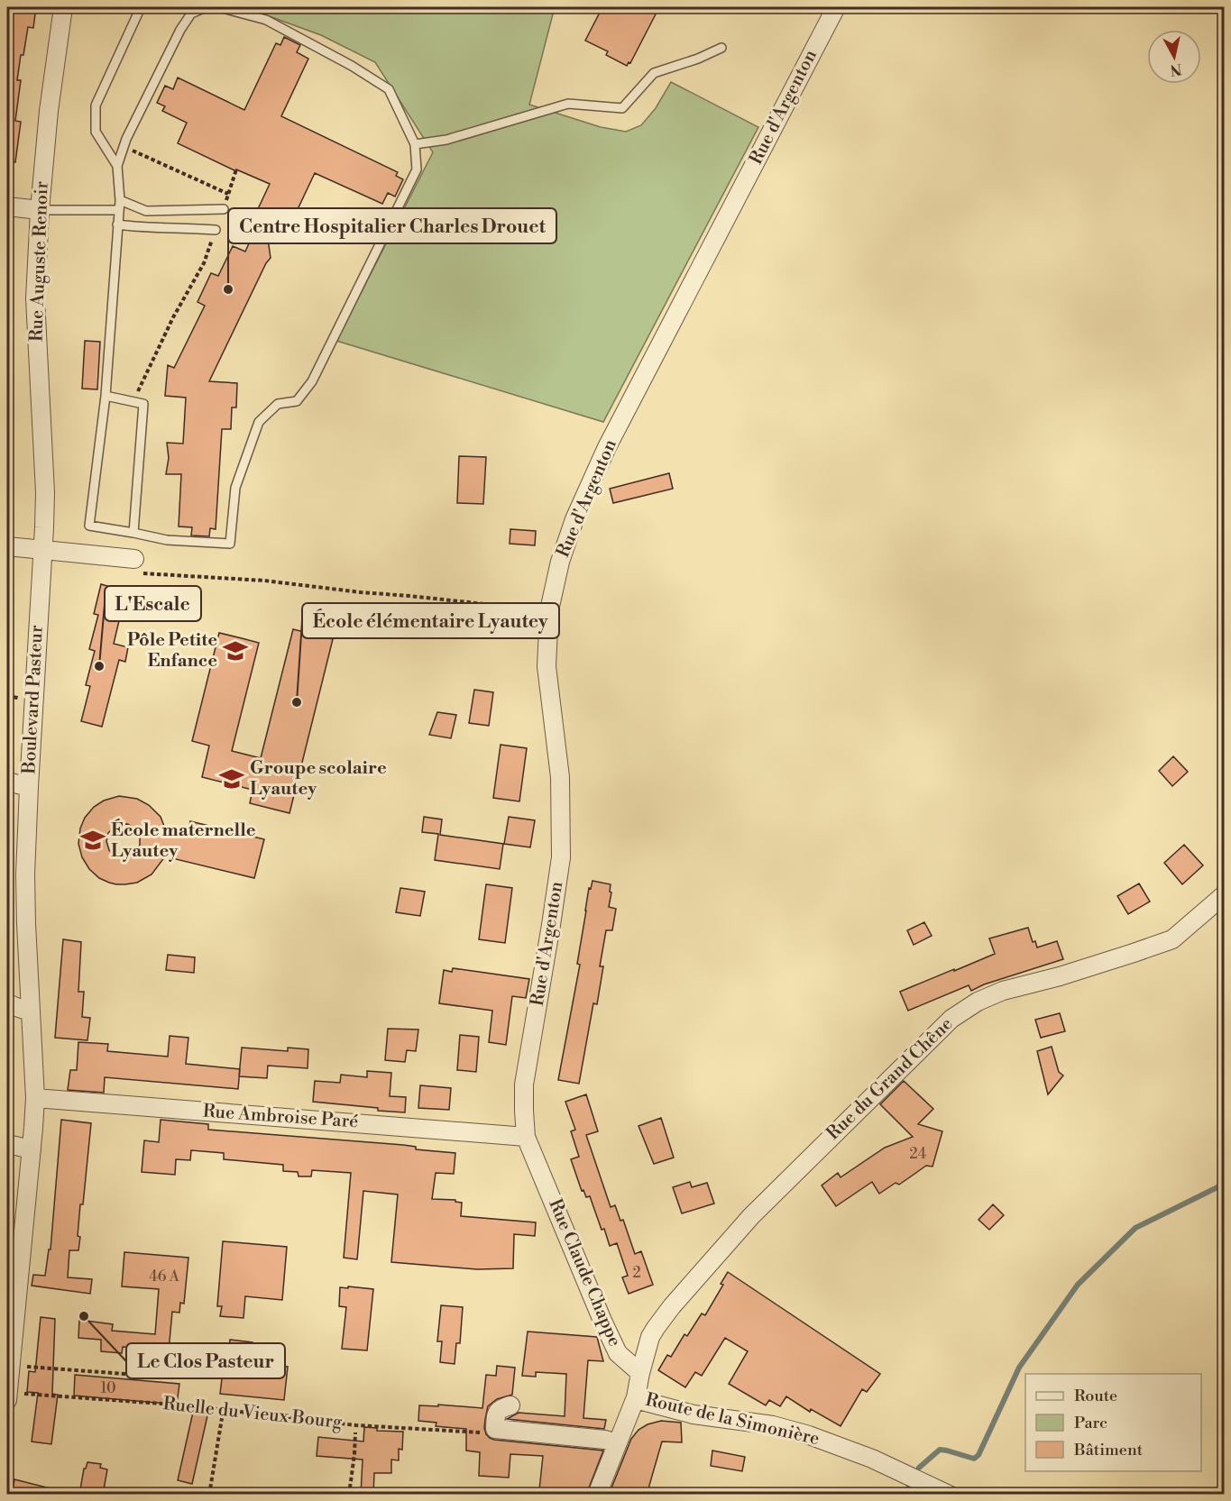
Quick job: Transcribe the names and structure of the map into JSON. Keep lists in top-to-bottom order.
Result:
{
  "streets": {
    "street": [
      "Rue d'Argenton",
      "Rue Auguste Renoir",
      "Boulevard Pasteur",
      "Rue du Grand Chêne",
      "Rue Ambroise Paré",
      "Rue Claude Chappe",
      "Route de la Simonière"
    ],
    "path": ["Ruelle du Vieux Bourg"]
  },
  "crossings": [
    ["Rue d'Argenton", "Rue Ambroise Paré"],
    ["Rue d'Argenton", "Rue Claude Chappe"],
    ["Rue Auguste Renoir", "Boulevard Pasteur"],
    ["Boulevard Pasteur", "Rue Ambroise Paré"],
    ["Boulevard Pasteur", "Ruelle du Vieux Bourg"],
    ["Rue du Grand Chêne", "Rue Claude Chappe"],
    ["Rue Ambroise Paré", "Rue Claude Chappe"]
  ],
  "places": {
    "other": [
      "Centre Hospitalier Charles Drouet",
      "L'Escale",
      "École élémentaire Lyautey",
      "Le Clos Pasteur"
    ],
    "school or university": ["Pôle Petite Enfance", "Groupe scolaire Lyautey", "École maternelle Lyautey"]
  },
  "house_numbers": [
    "24",
    "2",
    "46 A",
    "10"
  ],
  "legend": ["Route", "Parc", "Bâtiment"],
  "north": "bottom"
}
